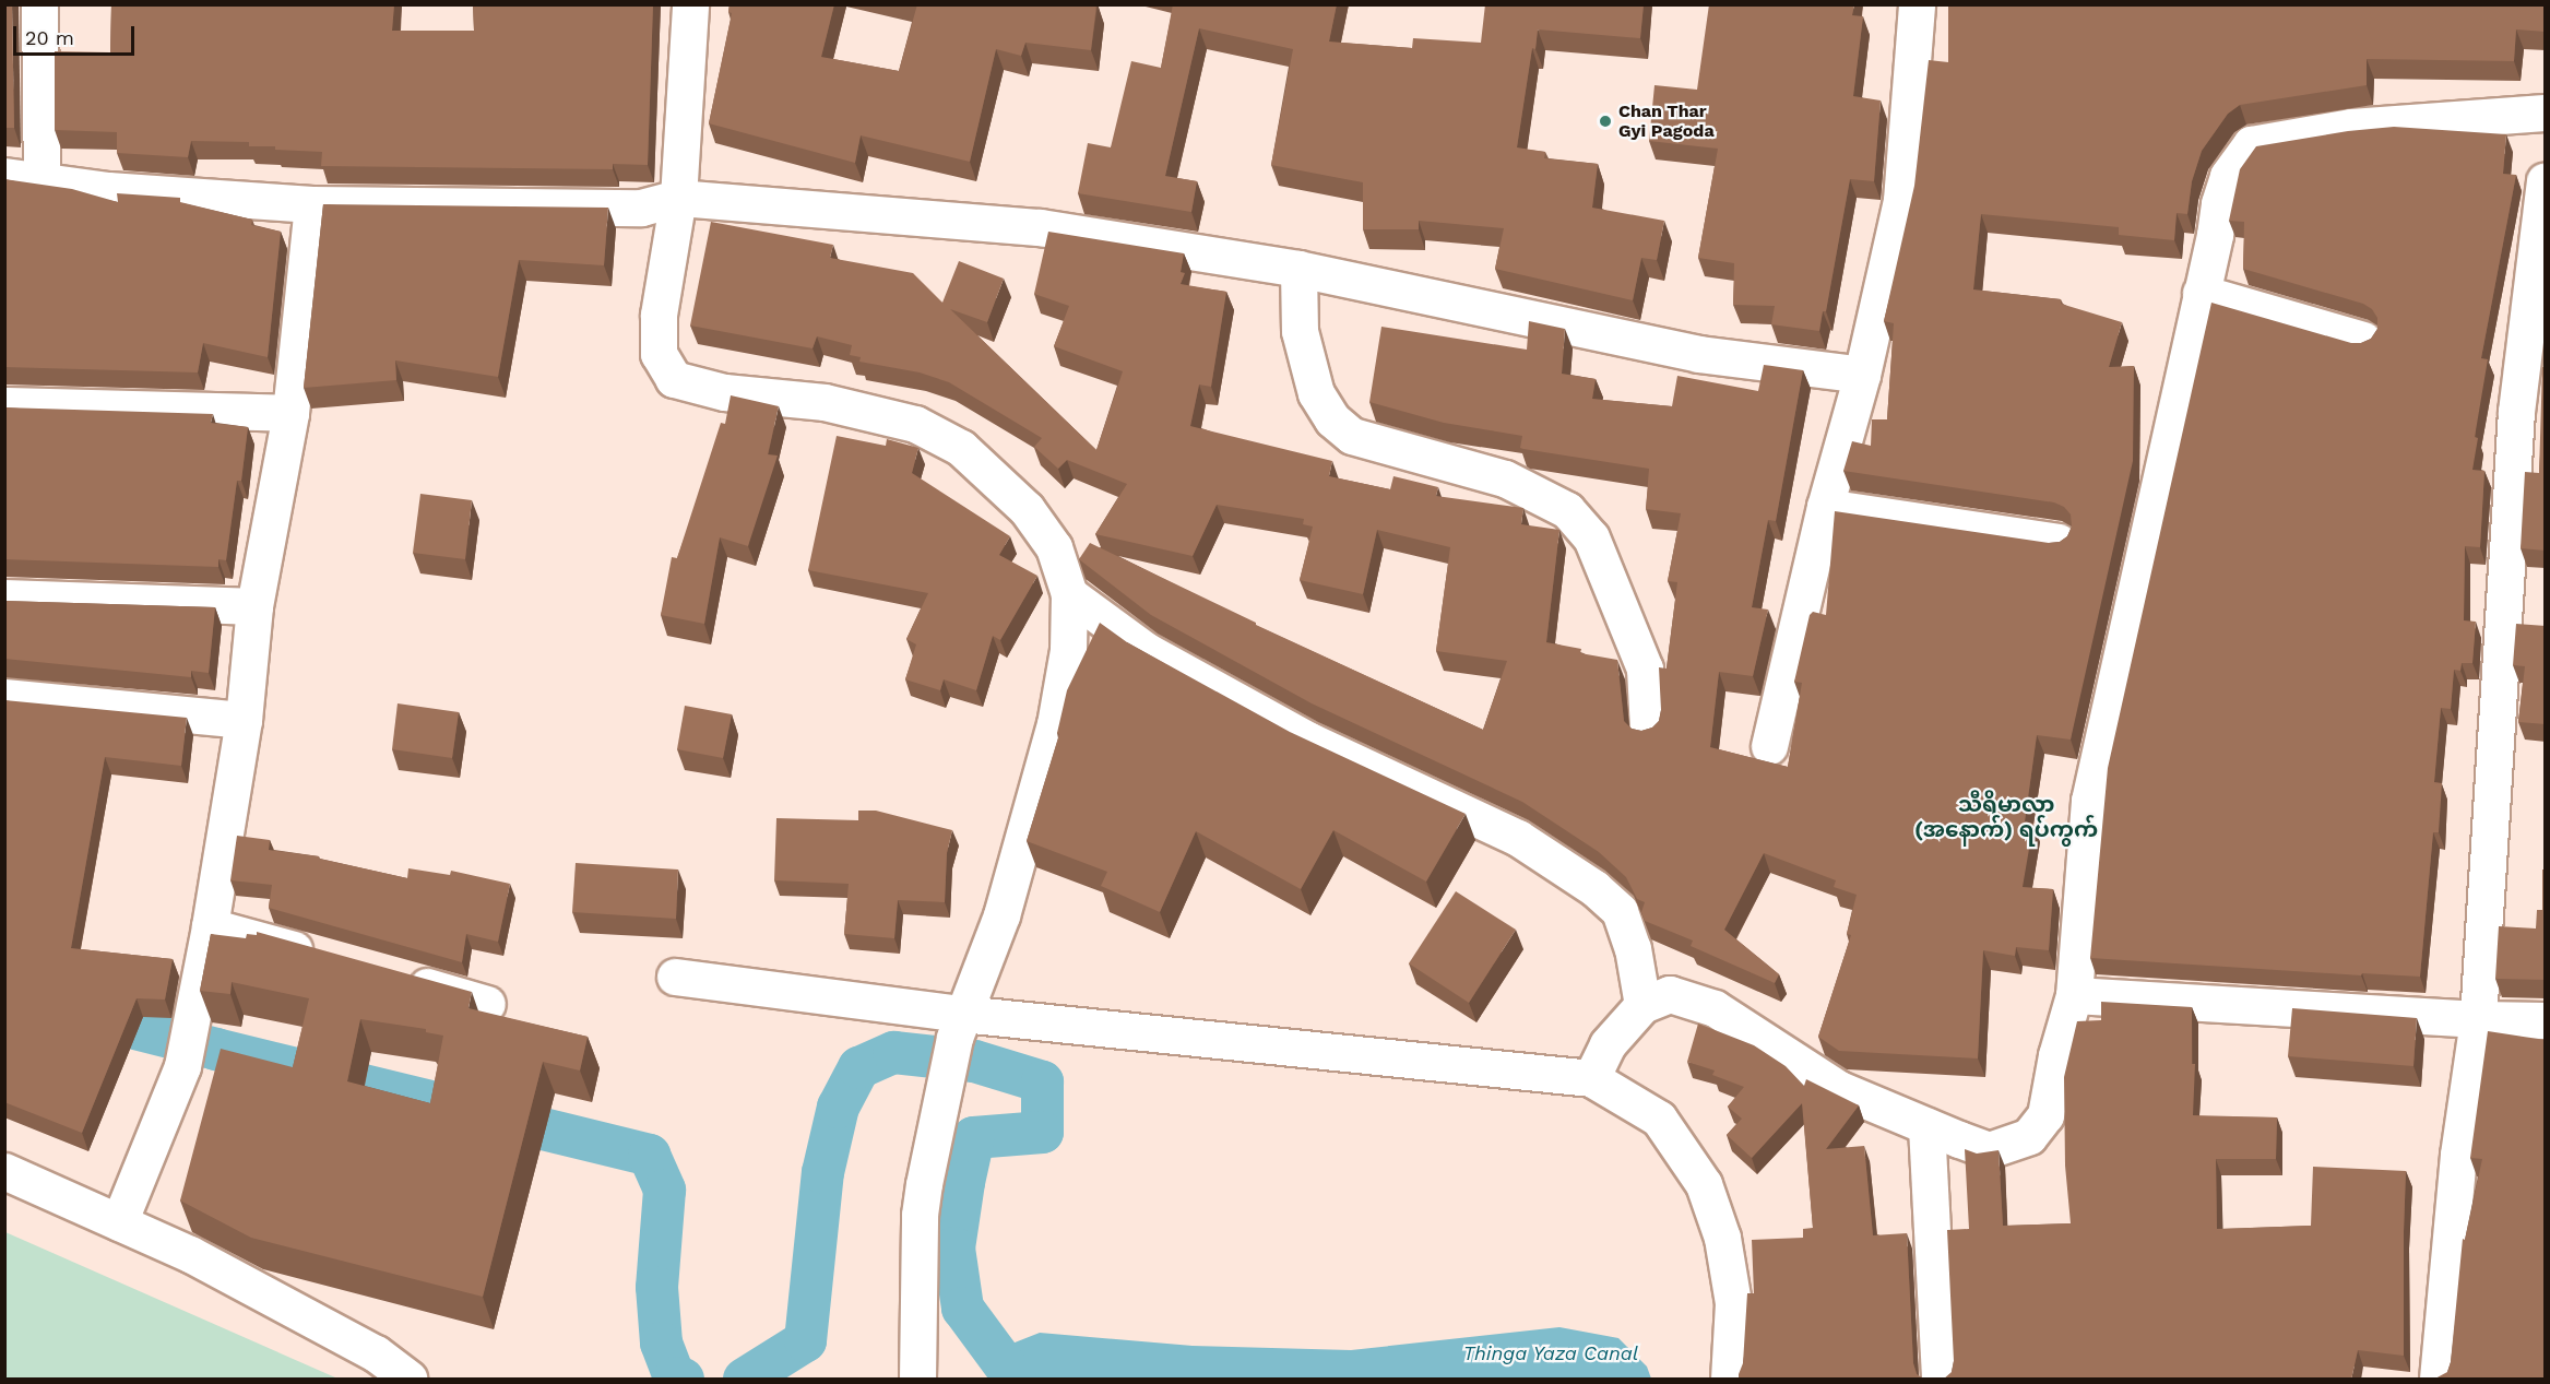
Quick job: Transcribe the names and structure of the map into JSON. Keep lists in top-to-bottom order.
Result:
{
  "districts": ["သီရိမာလာ (အနောက်) ရပ်ကွက်"],
  "water": ["Thinga Yaza Canal"],
  "places": ["Chan Thar Gyi Pagoda"],
  "scale_bar": "20 m"
}
